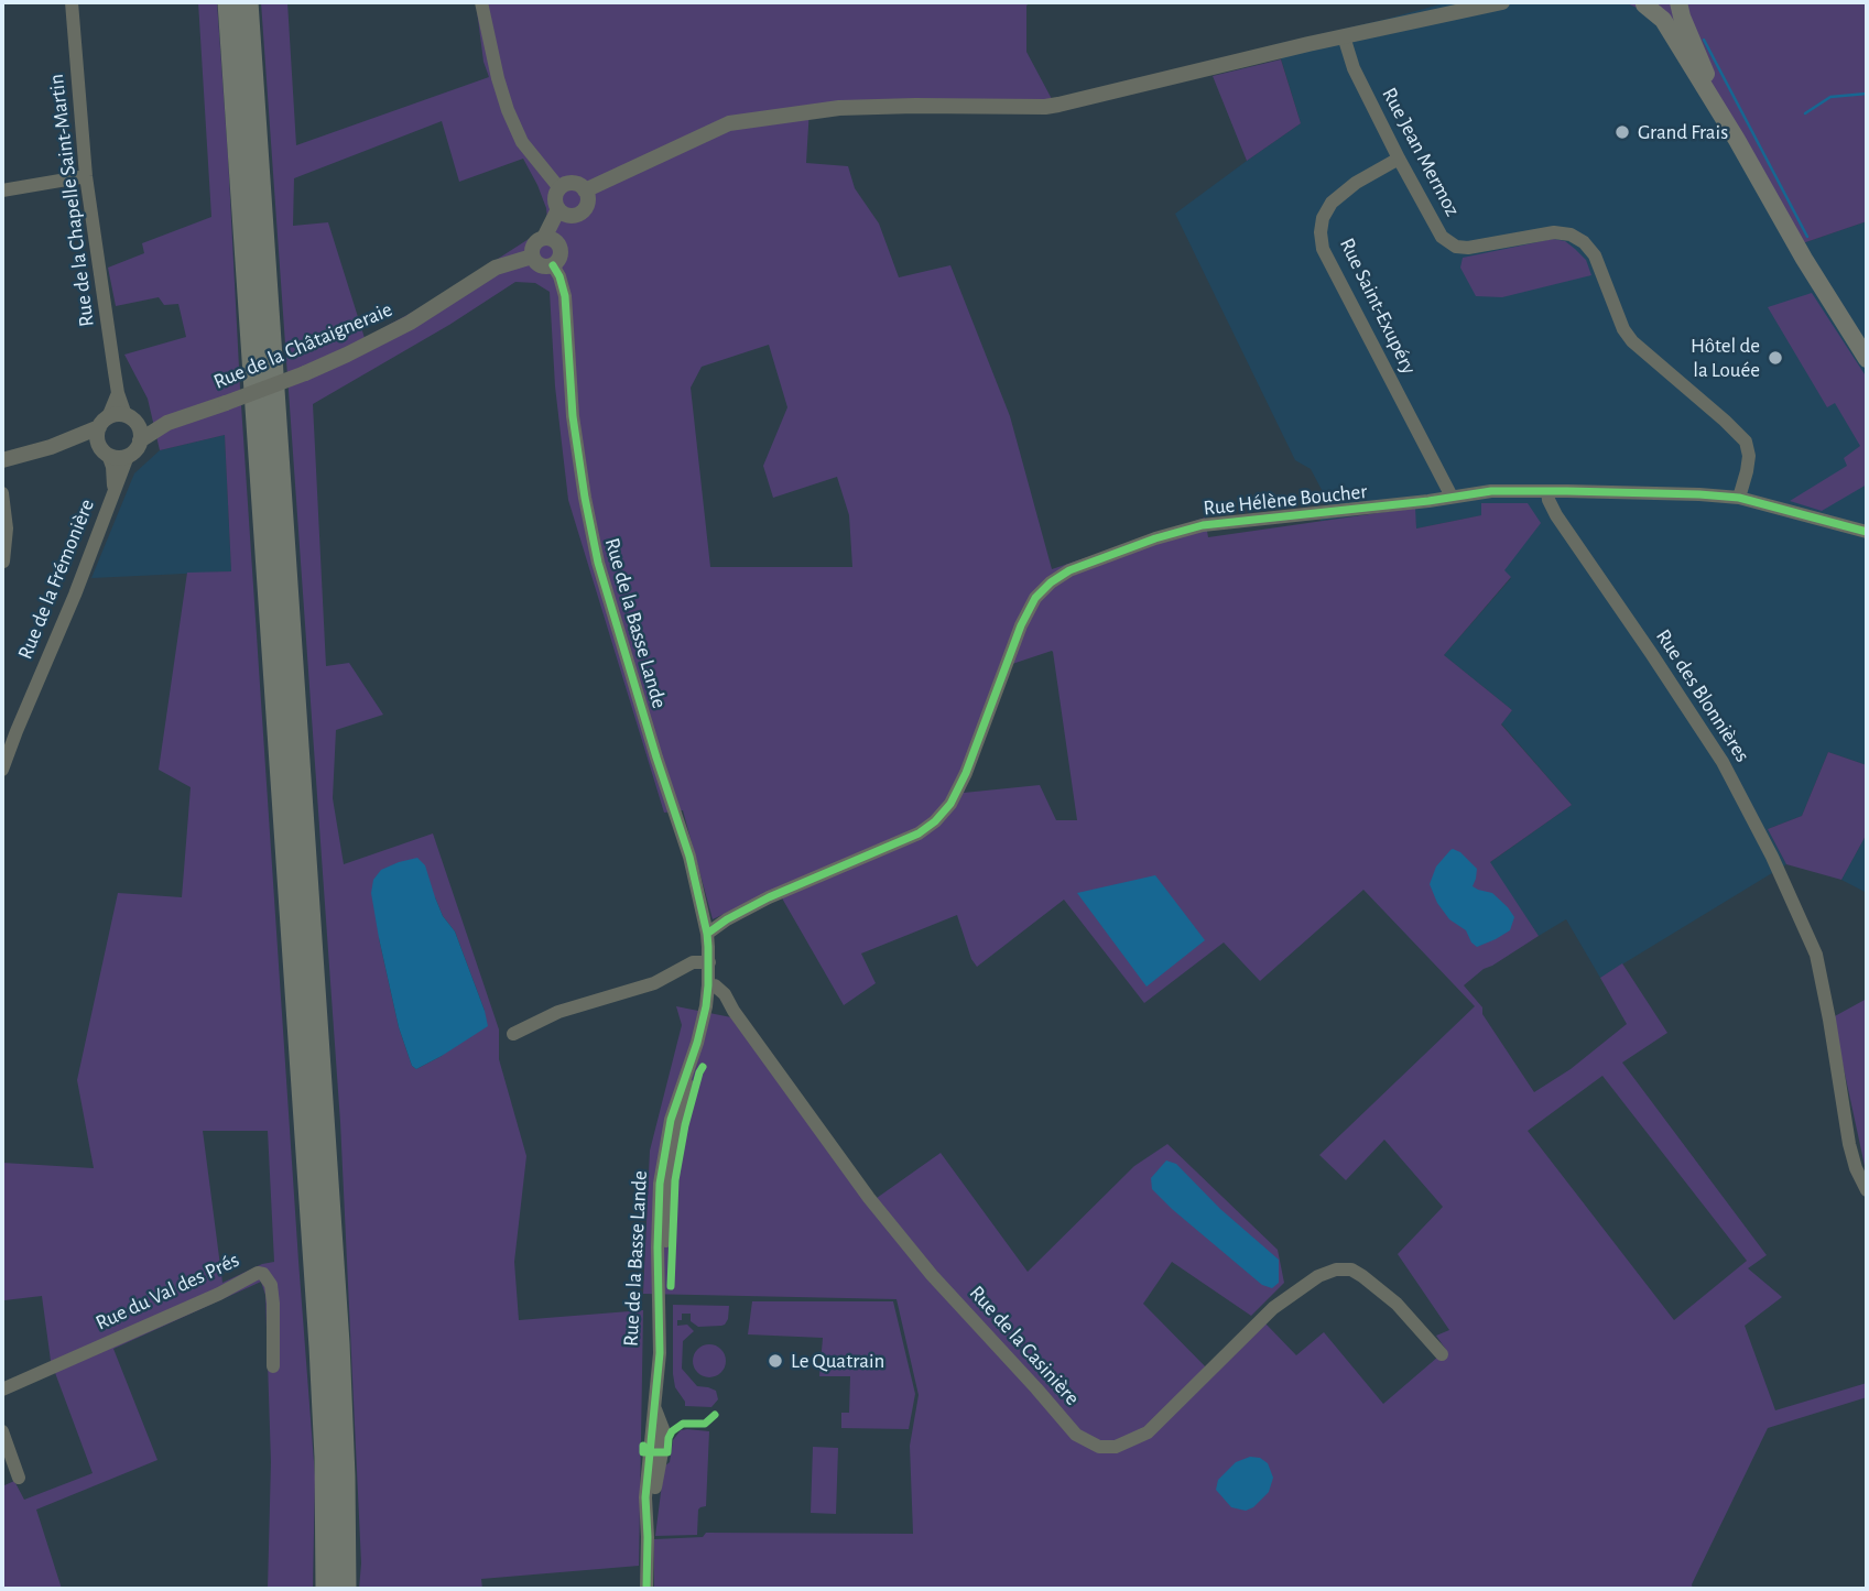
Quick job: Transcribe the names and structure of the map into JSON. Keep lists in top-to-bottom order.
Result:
{
  "streets": {
    "street": [
      "Rue Jean Mermoz",
      "Rue de la Chapelle Saint-Martin",
      "Rue Saint-Exupéry",
      "Rue de la Châtaigneraie",
      "Rue Hélène Boucher",
      "Rue de la Frémonière",
      "Rue de la Basse Lande",
      "Rue des Blonnières",
      "Rue du Val des Prés",
      "Rue de la Casinière"
    ]
  },
  "crossings": [
    ["Rue Jean Mermoz", "Rue Saint-Exupéry"],
    ["Rue Jean Mermoz", "Rue Hélène Boucher"],
    ["Rue de la Chapelle Saint-Martin", "Rue de la Châtaigneraie"],
    ["Rue de la Chapelle Saint-Martin", "Rue de la Frémonière"],
    ["Rue Saint-Exupéry", "Rue Hélène Boucher"],
    ["Rue de la Châtaigneraie", "Rue de la Frémonière"],
    ["Rue de la Châtaigneraie", "Rue de la Basse Lande"],
    ["Rue Hélène Boucher", "Rue de la Basse Lande"],
    ["Rue Hélène Boucher", "Rue des Blonnières"],
    ["Rue de la Basse Lande", "Rue de la Casinière"]
  ],
  "places": ["Grand Frais", "Hôtel de la Louée", "Le Quatrain"]
}
